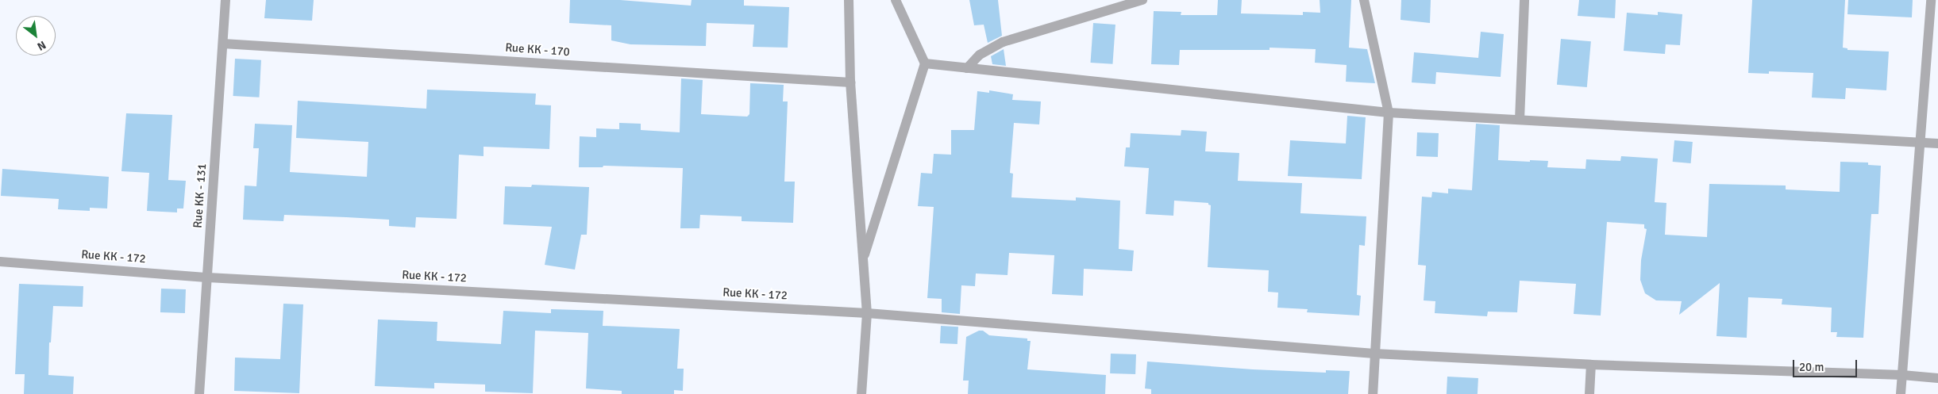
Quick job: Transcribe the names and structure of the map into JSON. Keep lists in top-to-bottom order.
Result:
{
  "streets": {
    "street": ["Rue KK - 170", "Rue KK - 131", "Rue KK - 172"]
  },
  "crossings": [
    ["Rue KK - 170", "Rue KK - 131"],
    ["Rue KK - 131", "Rue KK - 172"]
  ],
  "scale_bar": "20 m",
  "north": "bottom right"
}
